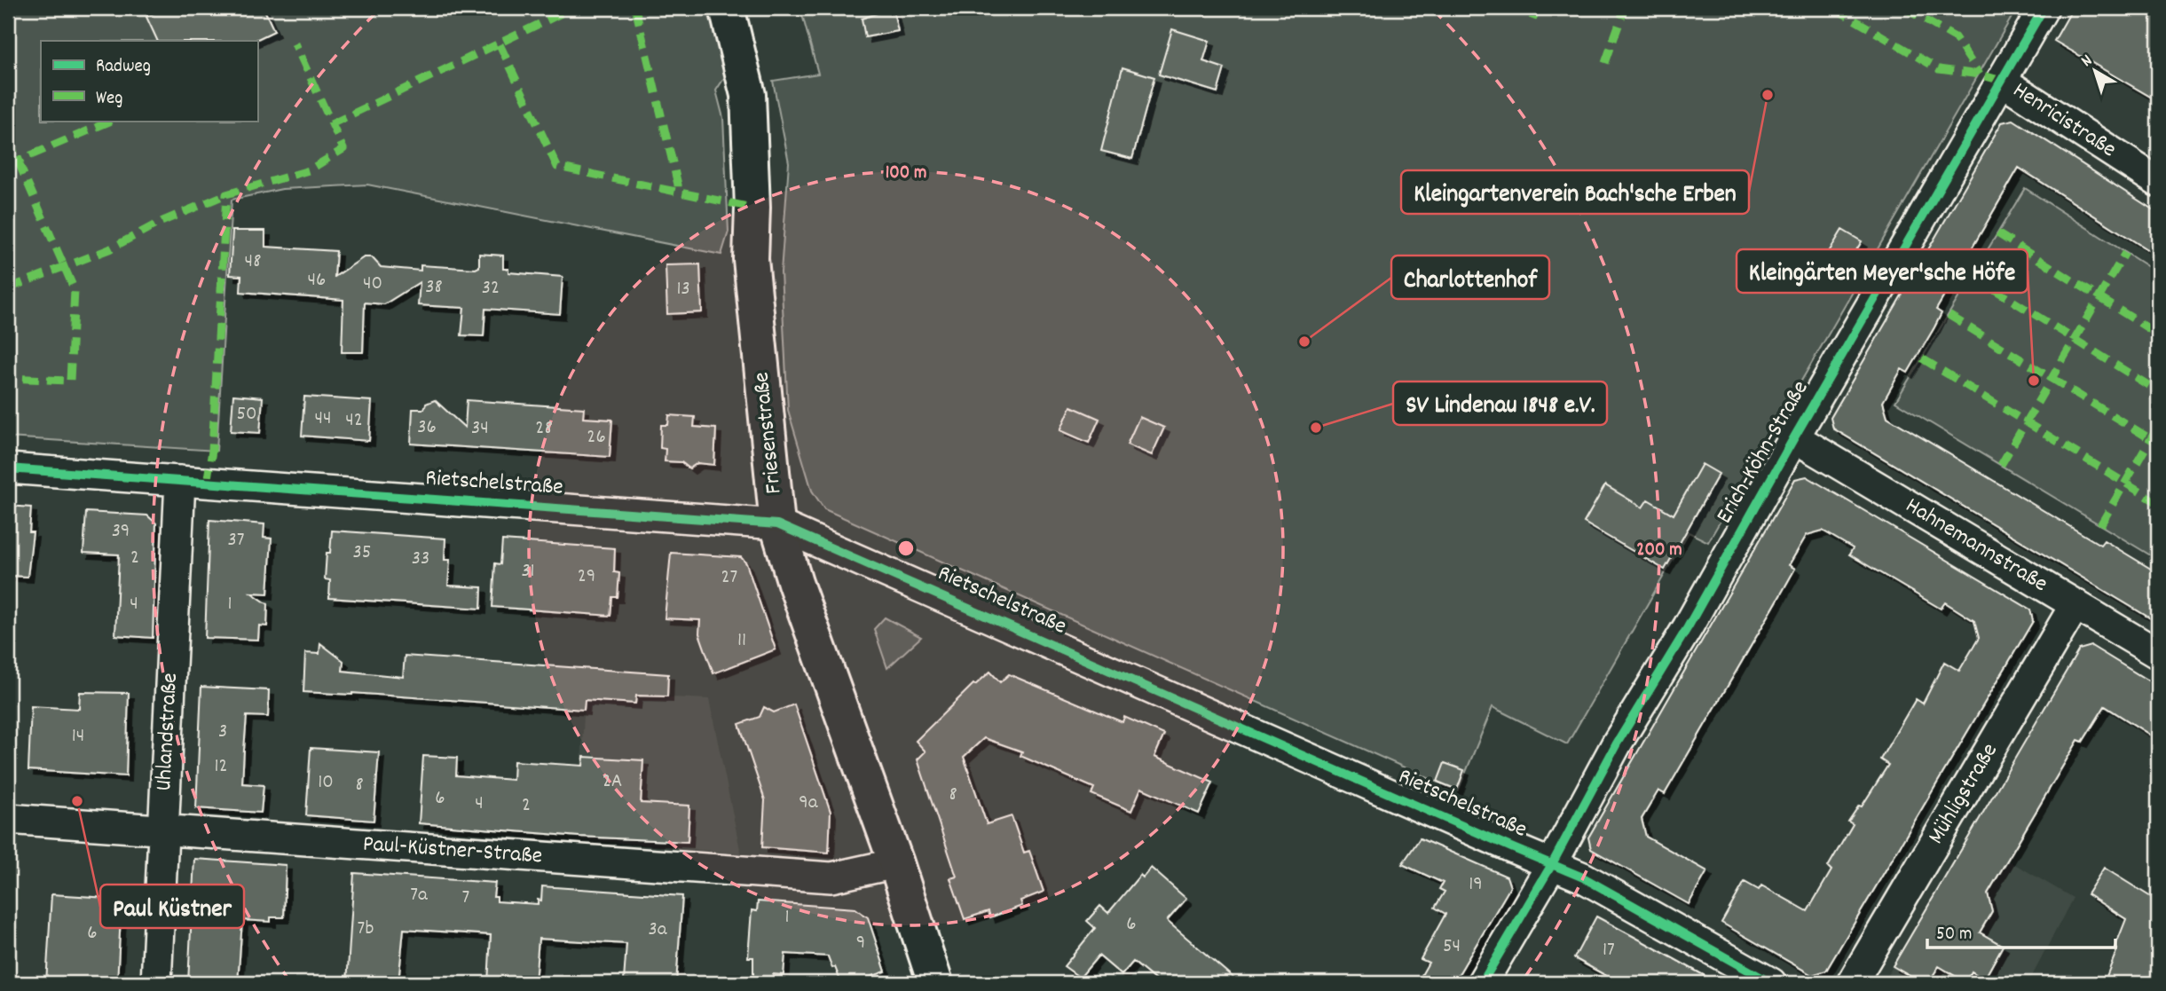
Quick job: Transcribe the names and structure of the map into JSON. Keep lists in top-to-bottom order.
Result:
{
  "streets": {
    "street": [
      "Henricistraße",
      "Friesenstraße",
      "Erich-Köhn-Straße",
      "Rietschelstraße",
      "Hahnemannstraße",
      "Uhlandstraße",
      "Mühligstraße",
      "Paul-Küstner-Straße"
    ]
  },
  "crossings": [
    ["Henricistraße", "Erich-Köhn-Straße"],
    ["Friesenstraße", "Rietschelstraße"],
    ["Friesenstraße", "Paul-Küstner-Straße"],
    ["Erich-Köhn-Straße", "Rietschelstraße"],
    ["Erich-Köhn-Straße", "Hahnemannstraße"],
    ["Rietschelstraße", "Uhlandstraße"],
    ["Hahnemannstraße", "Mühligstraße"],
    ["Uhlandstraße", "Paul-Küstner-Straße"]
  ],
  "places": [
    "Kleingartenverein Bach'sche Erben",
    "Charlottenhof",
    "Kleingärten Meyer'sche Höfe",
    "SV Lindenau 1848 e.V.",
    "Paul Küstner"
  ],
  "house_numbers": [
    "48",
    "46",
    "40",
    "38",
    "32",
    "13",
    "50",
    "44",
    "42",
    "36",
    "34",
    "28",
    "26",
    "39",
    "37",
    "35",
    "2",
    "33",
    "31",
    "29",
    "27",
    "4",
    "1",
    "11",
    "3",
    "14",
    "12",
    "2A",
    "10",
    "8",
    "8",
    "6",
    "9a",
    "4",
    "2",
    "19",
    "7a",
    "7",
    "1",
    "6",
    "7b",
    "3a",
    "6",
    "9",
    "54",
    "17"
  ],
  "legend": ["Radweg", "Weg"],
  "scale_bar": "50 m",
  "north": "top left",
  "rings": ["100 m", "200 m"]
}
